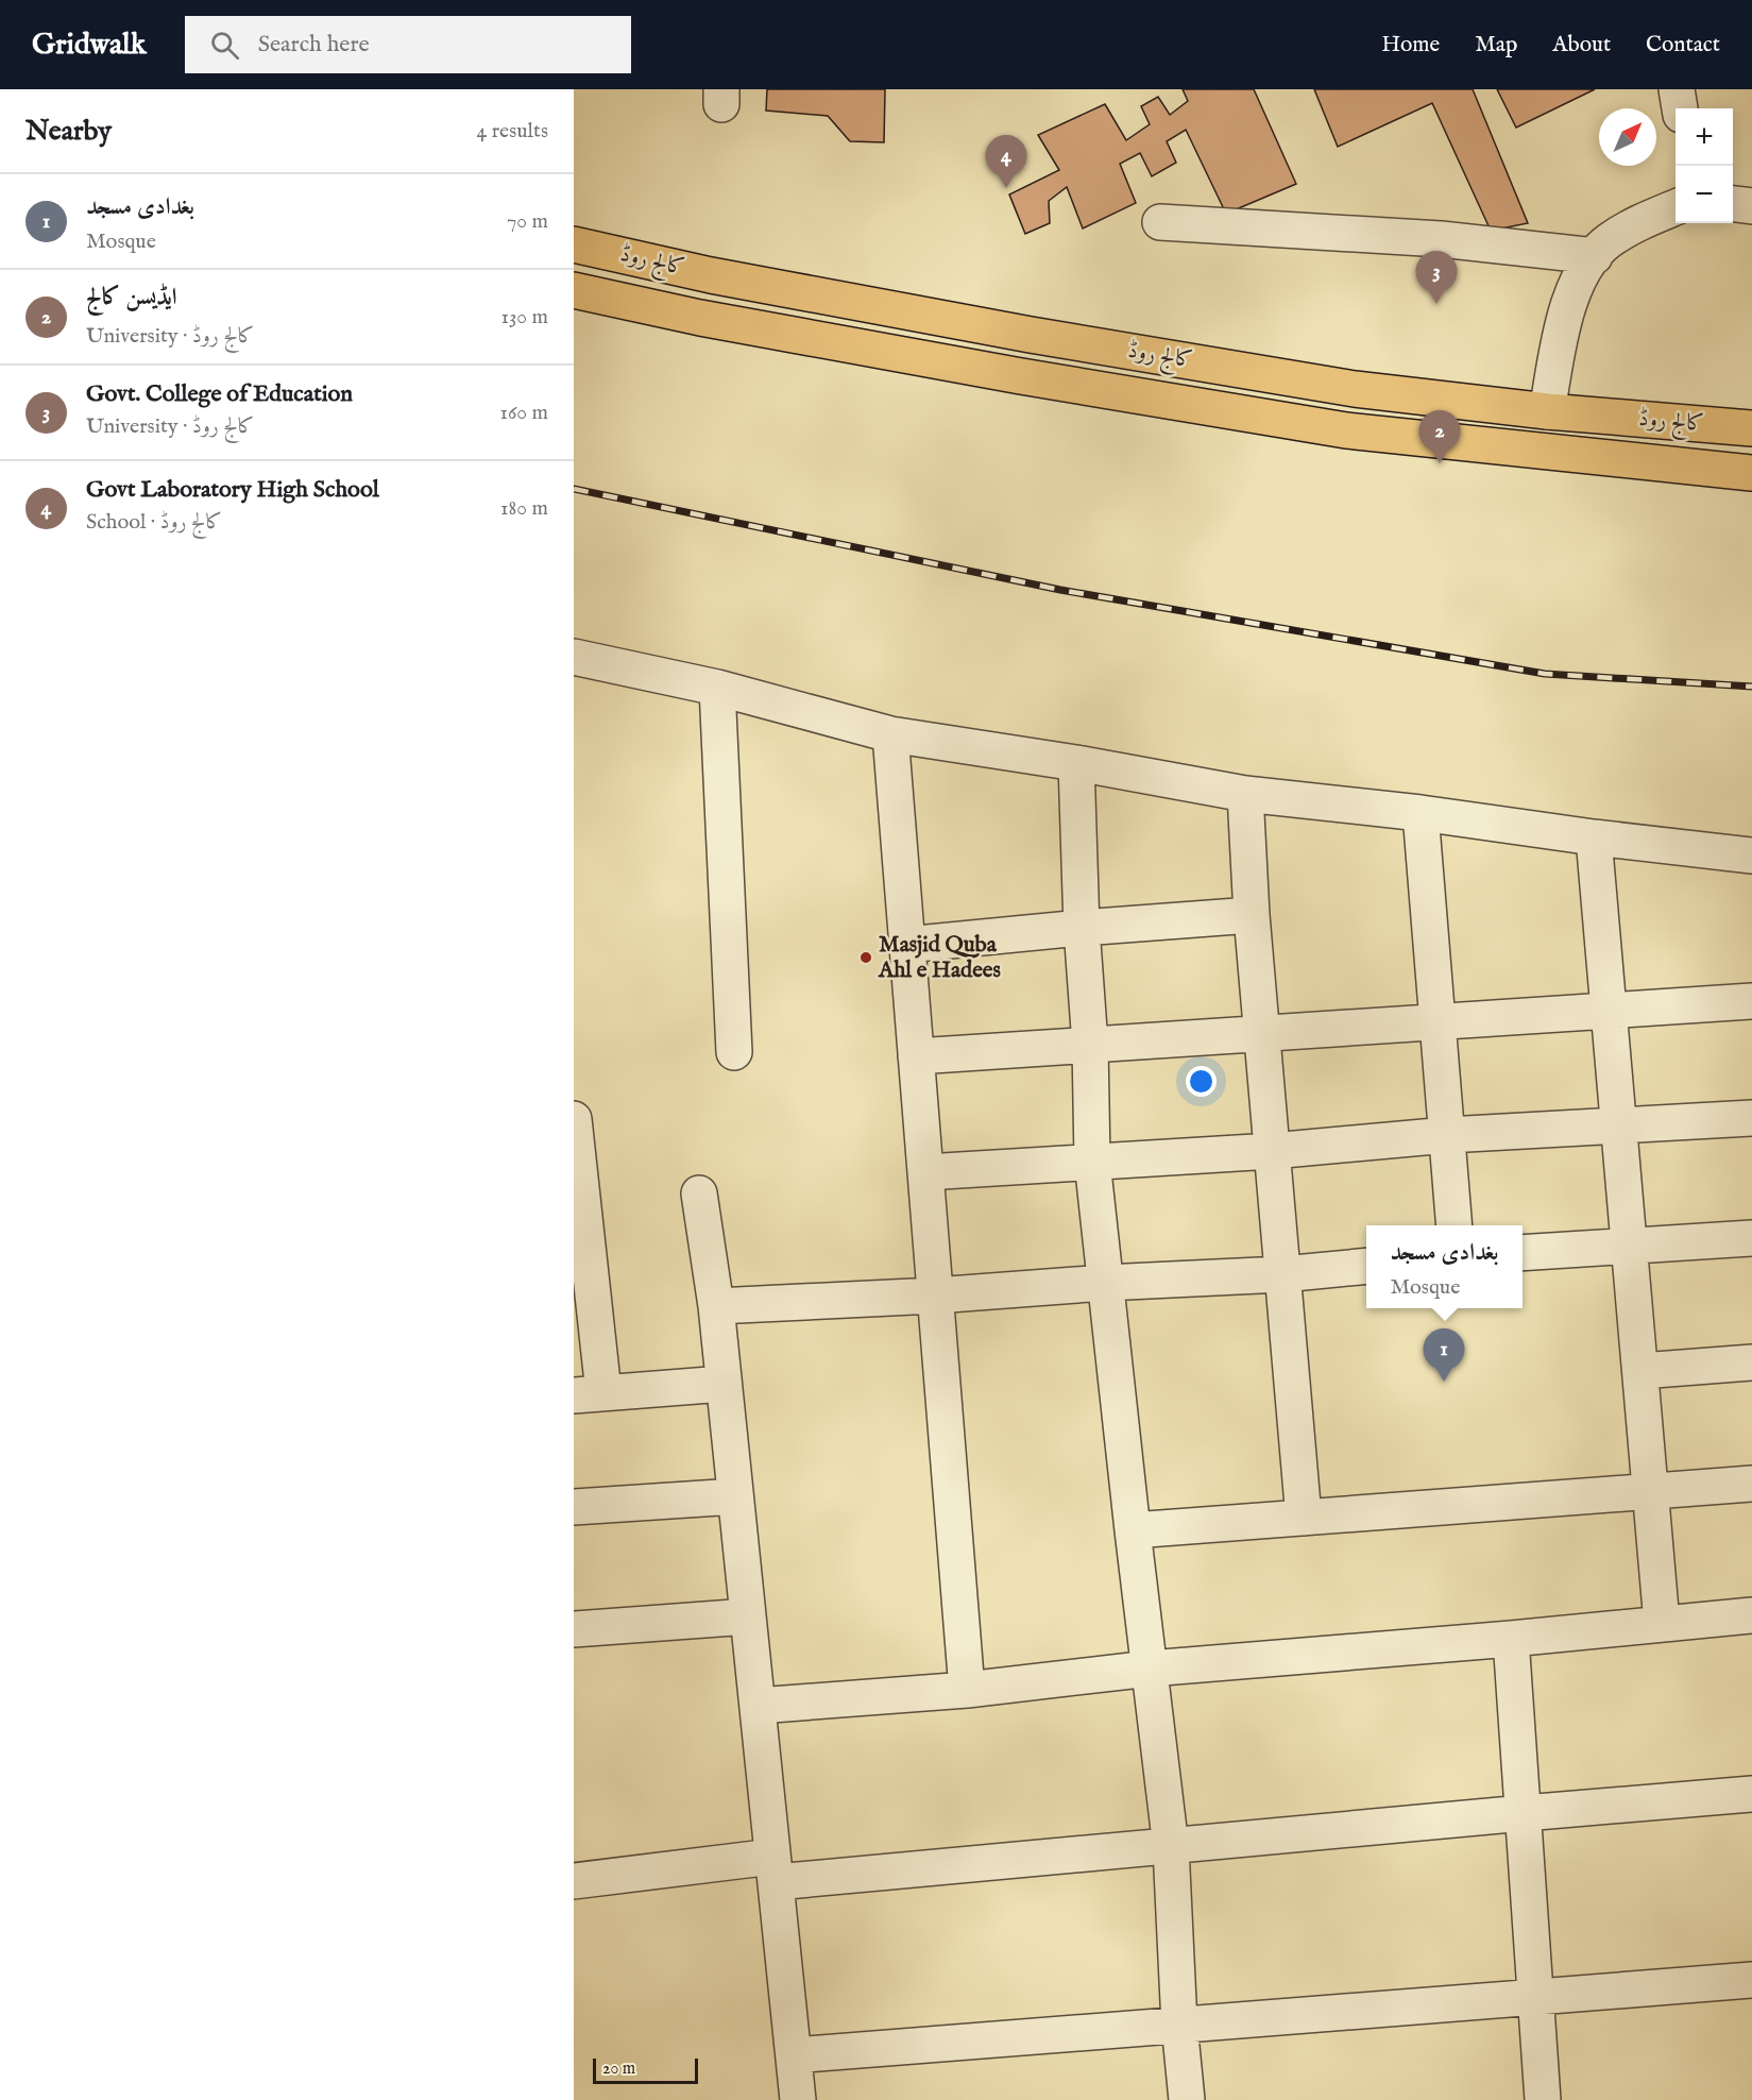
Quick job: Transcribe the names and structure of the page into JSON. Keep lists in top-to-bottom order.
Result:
{
  "streets": {
    "main road": ["کالج روڈ"]
  },
  "places": ["Masjid Quba Ahl e Hadees"],
  "scale_bar": "20 m",
  "north": "top right",
  "page": {
    "header": "Gridwalk",
    "search": "Search here",
    "nav": [
      "Home",
      "Map",
      "About",
      "Contact"
    ],
    "heading": ["Nearby", "4 results"],
    "map_buttons": ["+", "−"],
    "pins": [
      "4",
      "3",
      "2",
      "1"
    ],
    "list": [
      {
        "mark": "1",
        "name": "بغدادی مسجد",
        "note": "Mosque",
        "value": "70 m"
      },
      {
        "mark": "2",
        "name": "ایڈیسن کالج",
        "note": "University · کالج روڈ",
        "value": "130 m"
      },
      {
        "mark": "3",
        "name": "Govt. College of Education",
        "note": "University · کالج روڈ",
        "value": "160 m"
      },
      {
        "mark": "4",
        "name": "Govt Laboratory High School",
        "note": "School · کالج روڈ",
        "value": "180 m"
      }
    ],
    "popup": ["بغدادی مسجد", "Mosque"],
    "scale": "20 m"
  }
}
